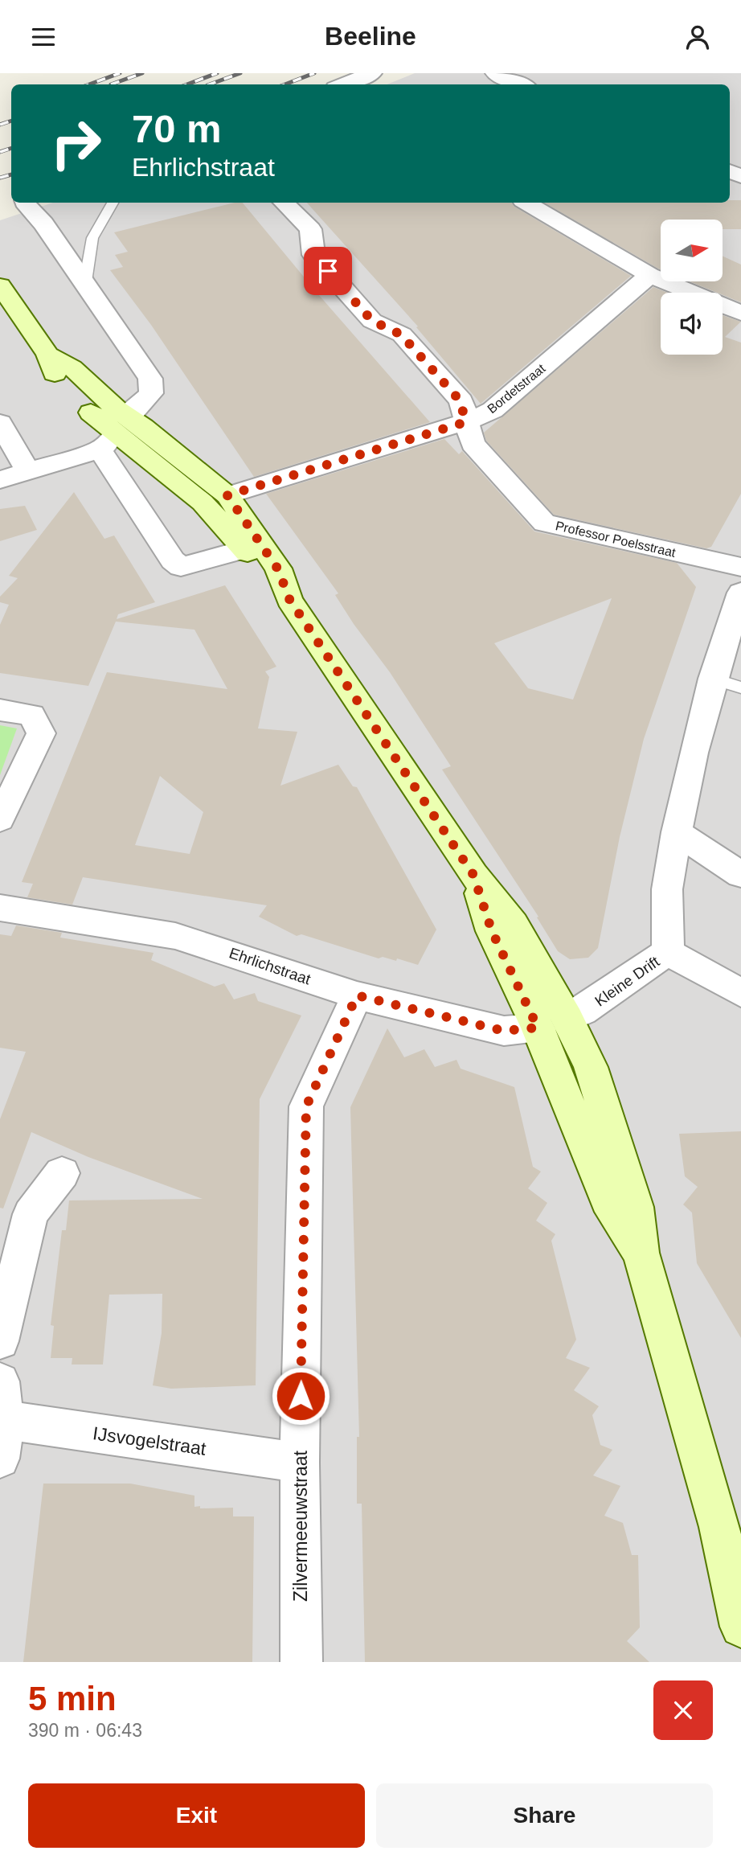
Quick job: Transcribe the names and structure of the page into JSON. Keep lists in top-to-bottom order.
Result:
{
  "streets": {
    "street": [
      "Bordetstraat",
      "Professor Poelsstraat",
      "Ehrlichstraat",
      "Kleine Drift",
      "IJsvogelstraat",
      "Zilvermeeuwstraat"
    ]
  },
  "crossings": [
    ["Bordetstraat", "Professor Poelsstraat"],
    ["Ehrlichstraat", "Kleine Drift"],
    ["Ehrlichstraat", "Zilvermeeuwstraat"],
    ["IJsvogelstraat", "Zilvermeeuwstraat"]
  ],
  "north": "right",
  "page": {
    "header": "Beeline",
    "turn": ["70 m", "Ehrlichstraat"],
    "heading": ["5 min", "390 m · 06:43"],
    "buttons": ["Exit", "Share"]
  }
}
